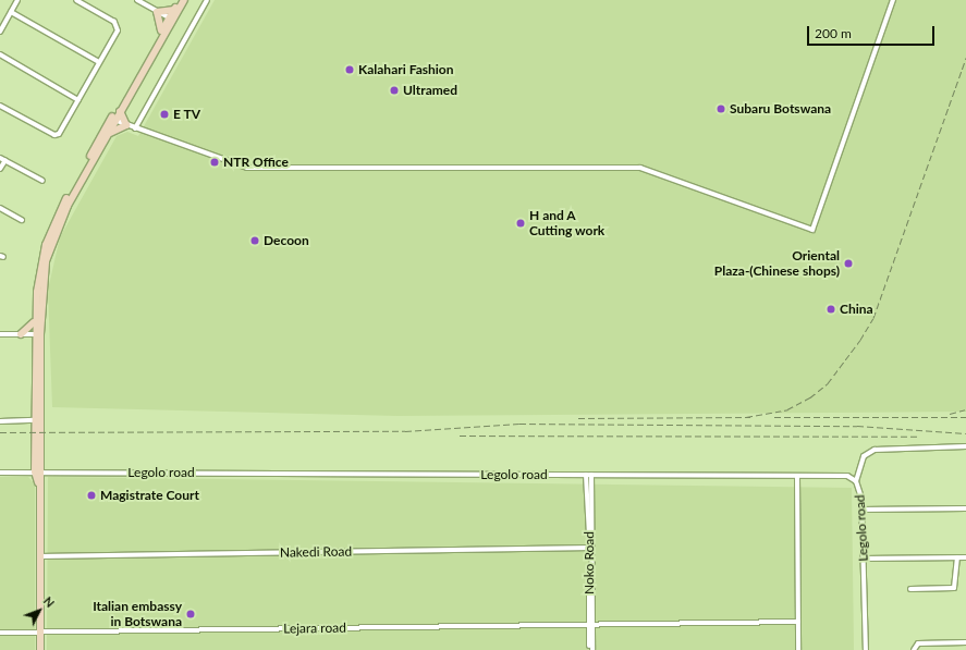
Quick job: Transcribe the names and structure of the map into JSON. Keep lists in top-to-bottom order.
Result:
{
  "streets": {
    "street": [
      "Legolo road",
      "Nakedi Road",
      "Noko Road",
      "Lejara road"
    ]
  },
  "crossings": [
    ["Legolo road", "Noko Road"],
    ["Nakedi Road", "Noko Road"],
    ["Noko Road", "Lejara road"]
  ],
  "places": [
    "Kalahari Fashion",
    "Ultramed",
    "Subaru Botswana",
    "E TV",
    "NTR Office",
    "H and A Cutting work",
    "Decoon",
    "Oriental Plaza-(Chinese shops)",
    "China",
    "Magistrate Court",
    "Italian embassy in Botswana"
  ],
  "scale_bar": "200 m",
  "north": "top right"
}
